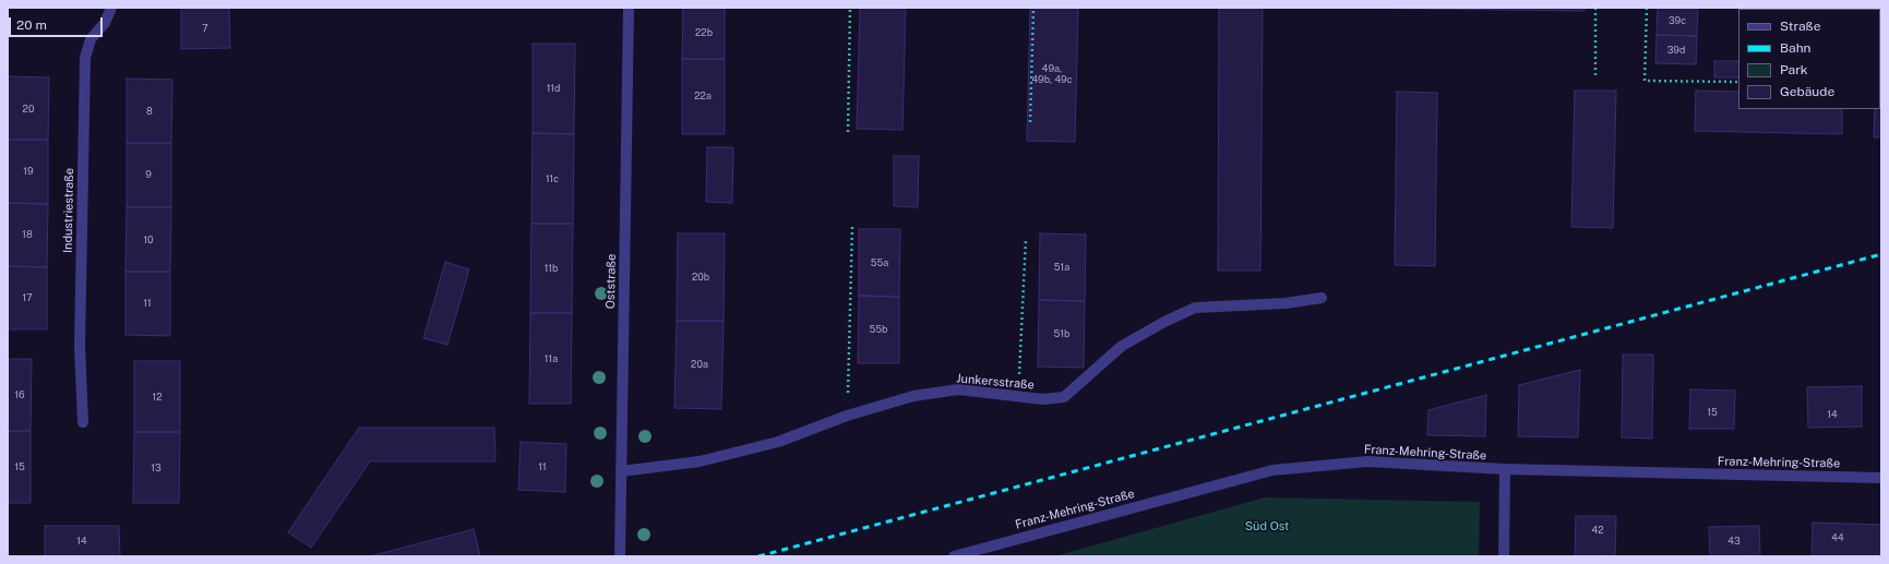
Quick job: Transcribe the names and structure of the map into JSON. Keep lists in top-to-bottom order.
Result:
{
  "streets": {
    "street": [
      "Industriestraße",
      "Oststraße",
      "Junkersstraße",
      "Franz-Mehring-Straße"
    ]
  },
  "crossings": [
    ["Oststraße", "Junkersstraße"]
  ],
  "parks": ["Süd Ost"],
  "house_numbers": [
    "39c",
    "7",
    "22b",
    "39d",
    "49a, 49b, 49c",
    "11d",
    "22a",
    "20",
    "8",
    "19",
    "9",
    "11c",
    "18",
    "10",
    "55a",
    "51a",
    "11b",
    "20b",
    "17",
    "11",
    "55b",
    "51b",
    "11a",
    "20a",
    "16",
    "12",
    "15",
    "14",
    "15",
    "11",
    "13",
    "42",
    "44",
    "14",
    "43"
  ],
  "legend": [
    "Straße",
    "Bahn",
    "Park",
    "Gebäude"
  ],
  "scale_bar": "20 m"
}
